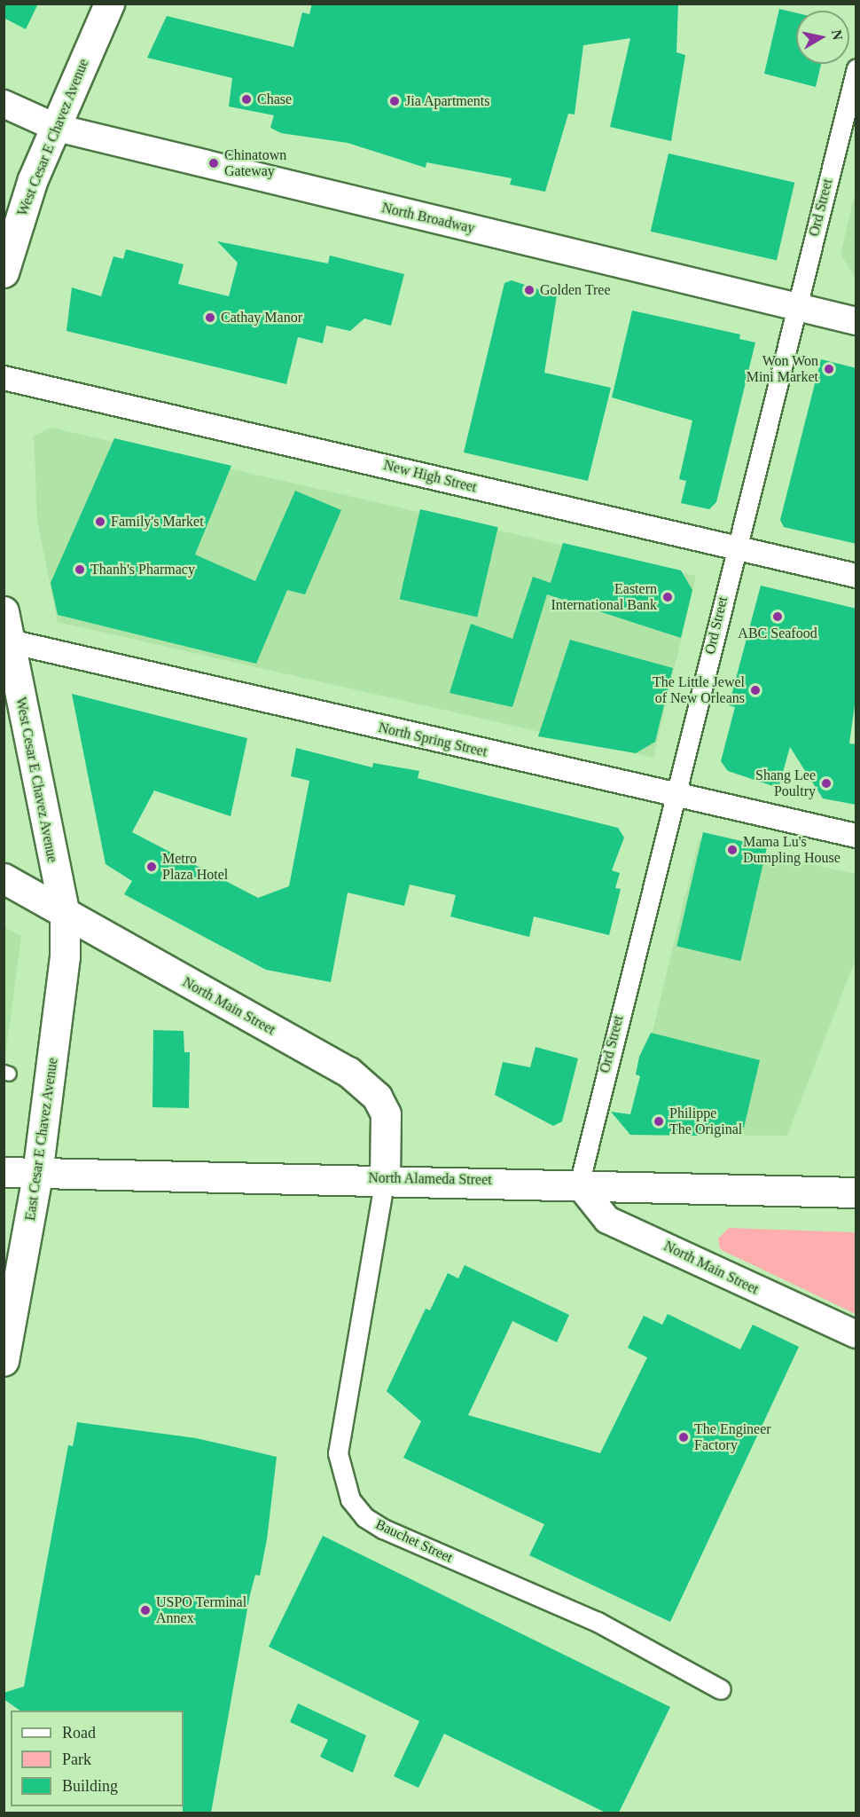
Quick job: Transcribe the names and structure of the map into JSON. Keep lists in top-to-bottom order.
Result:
{
  "streets": {
    "main road": [
      "West Cesar E Chavez Avenue",
      "North Broadway",
      "North Main Street",
      "East Cesar E Chavez Avenue",
      "North Alameda Street"
    ],
    "street": [
      "Ord Street",
      "New High Street",
      "North Spring Street",
      "Bauchet Street"
    ]
  },
  "crossings": [
    ["West Cesar E Chavez Avenue", "North Broadway"],
    ["West Cesar E Chavez Avenue", "North Spring Street"],
    ["West Cesar E Chavez Avenue", "North Main Street"],
    ["West Cesar E Chavez Avenue", "East Cesar E Chavez Avenue"],
    ["Ord Street", "North Broadway"],
    ["Ord Street", "New High Street"],
    ["Ord Street", "North Spring Street"],
    ["Ord Street", "North Main Street"],
    ["Ord Street", "North Alameda Street"],
    ["North Main Street", "East Cesar E Chavez Avenue"],
    ["North Main Street", "North Alameda Street"],
    ["North Main Street", "Bauchet Street"],
    ["East Cesar E Chavez Avenue", "North Alameda Street"],
    ["North Alameda Street", "Bauchet Street"]
  ],
  "places": [
    "Chase",
    "Jia Apartments",
    "Chinatown Gateway",
    "Golden Tree",
    "Cathay Manor",
    "Won Won Mini Market",
    "Family's Market",
    "Thanh's Pharmacy",
    "Eastern International Bank",
    "ABC Seafood",
    "The Little Jewel of New Orleans",
    "Shang Lee Poultry",
    "Mama Lu's Dumpling House",
    "Metro Plaza Hotel",
    "Philippe The Original",
    "The Engineer Factory",
    "USPO Terminal Annex"
  ],
  "legend": ["Road", "Park", "Building"],
  "north": "right"
}
